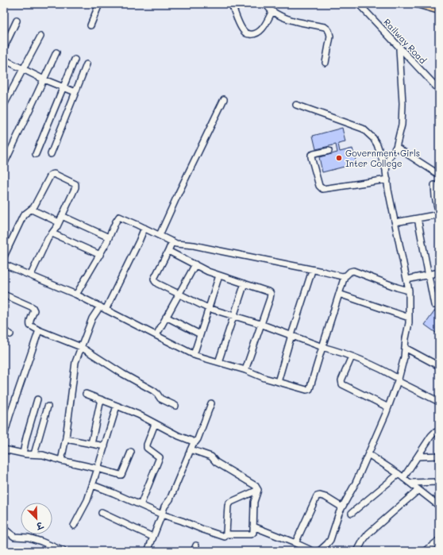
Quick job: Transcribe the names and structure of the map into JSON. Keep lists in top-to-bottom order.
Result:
{
  "streets": {
    "street": ["Railway Road"]
  },
  "places": ["Government Girls Inter College"],
  "north": "bottom right"
}
